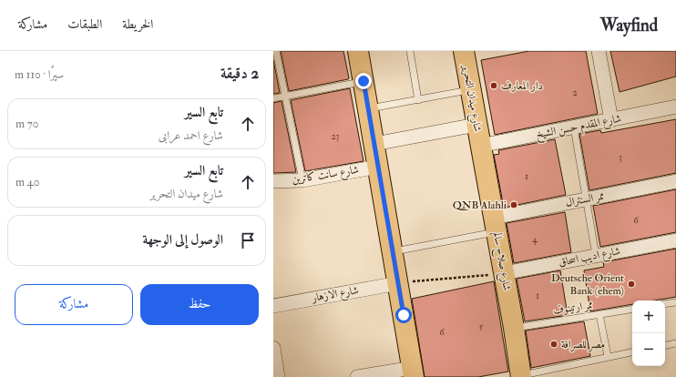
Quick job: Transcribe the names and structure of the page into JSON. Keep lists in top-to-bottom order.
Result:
{
  "streets": {
    "main road": ["شارع ميدان التحرير", "شارع صلاح سالم"],
    "street": [
      "شارع المقدم حسن الشيخ",
      "شارع سانت كاترين",
      "ممر السنترال",
      "شارع اديب اسحاق",
      "شارع الازهار"
    ],
    "lane": ["ممر ارتينوف"]
  },
  "crossings": [
    ["شارع ميدان التحرير", "شارع المقدم حسن الشيخ"],
    ["شارع ميدان التحرير", "شارع صلاح سالم"],
    ["شارع المقدم حسن الشيخ", "شارع صلاح سالم"],
    ["ممر السنترال", "شارع صلاح سالم"],
    ["شارع اديب اسحاق", "شارع صلاح سالم"],
    ["شارع صلاح سالم", "ممر ارتينوف"]
  ],
  "places": [
    "دار المعارف",
    "QNB Alahli",
    "Deutsche Orient Bank (ehem)",
    "مصر للصرافة"
  ],
  "house_numbers": [
    "2",
    "23",
    "3",
    "1",
    "6",
    "4",
    "1",
    "5",
    "6"
  ],
  "page": {
    "header": "Wayfind",
    "nav": ["الخريطة", "الطبقات", "مشاركة"],
    "heading": ["2 دقيقة", "سيرًا · 110 m"],
    "list": [
      ["تابع السير", "شارع احمد عرابى", "70 m"],
      ["تابع السير", "شارع ميدان التحرير", "40 m"],
      "الوصول إلى الوجهة"
    ],
    "buttons": ["حفظ", "مشاركة"],
    "map_buttons": ["+", "−"]
  }
}
